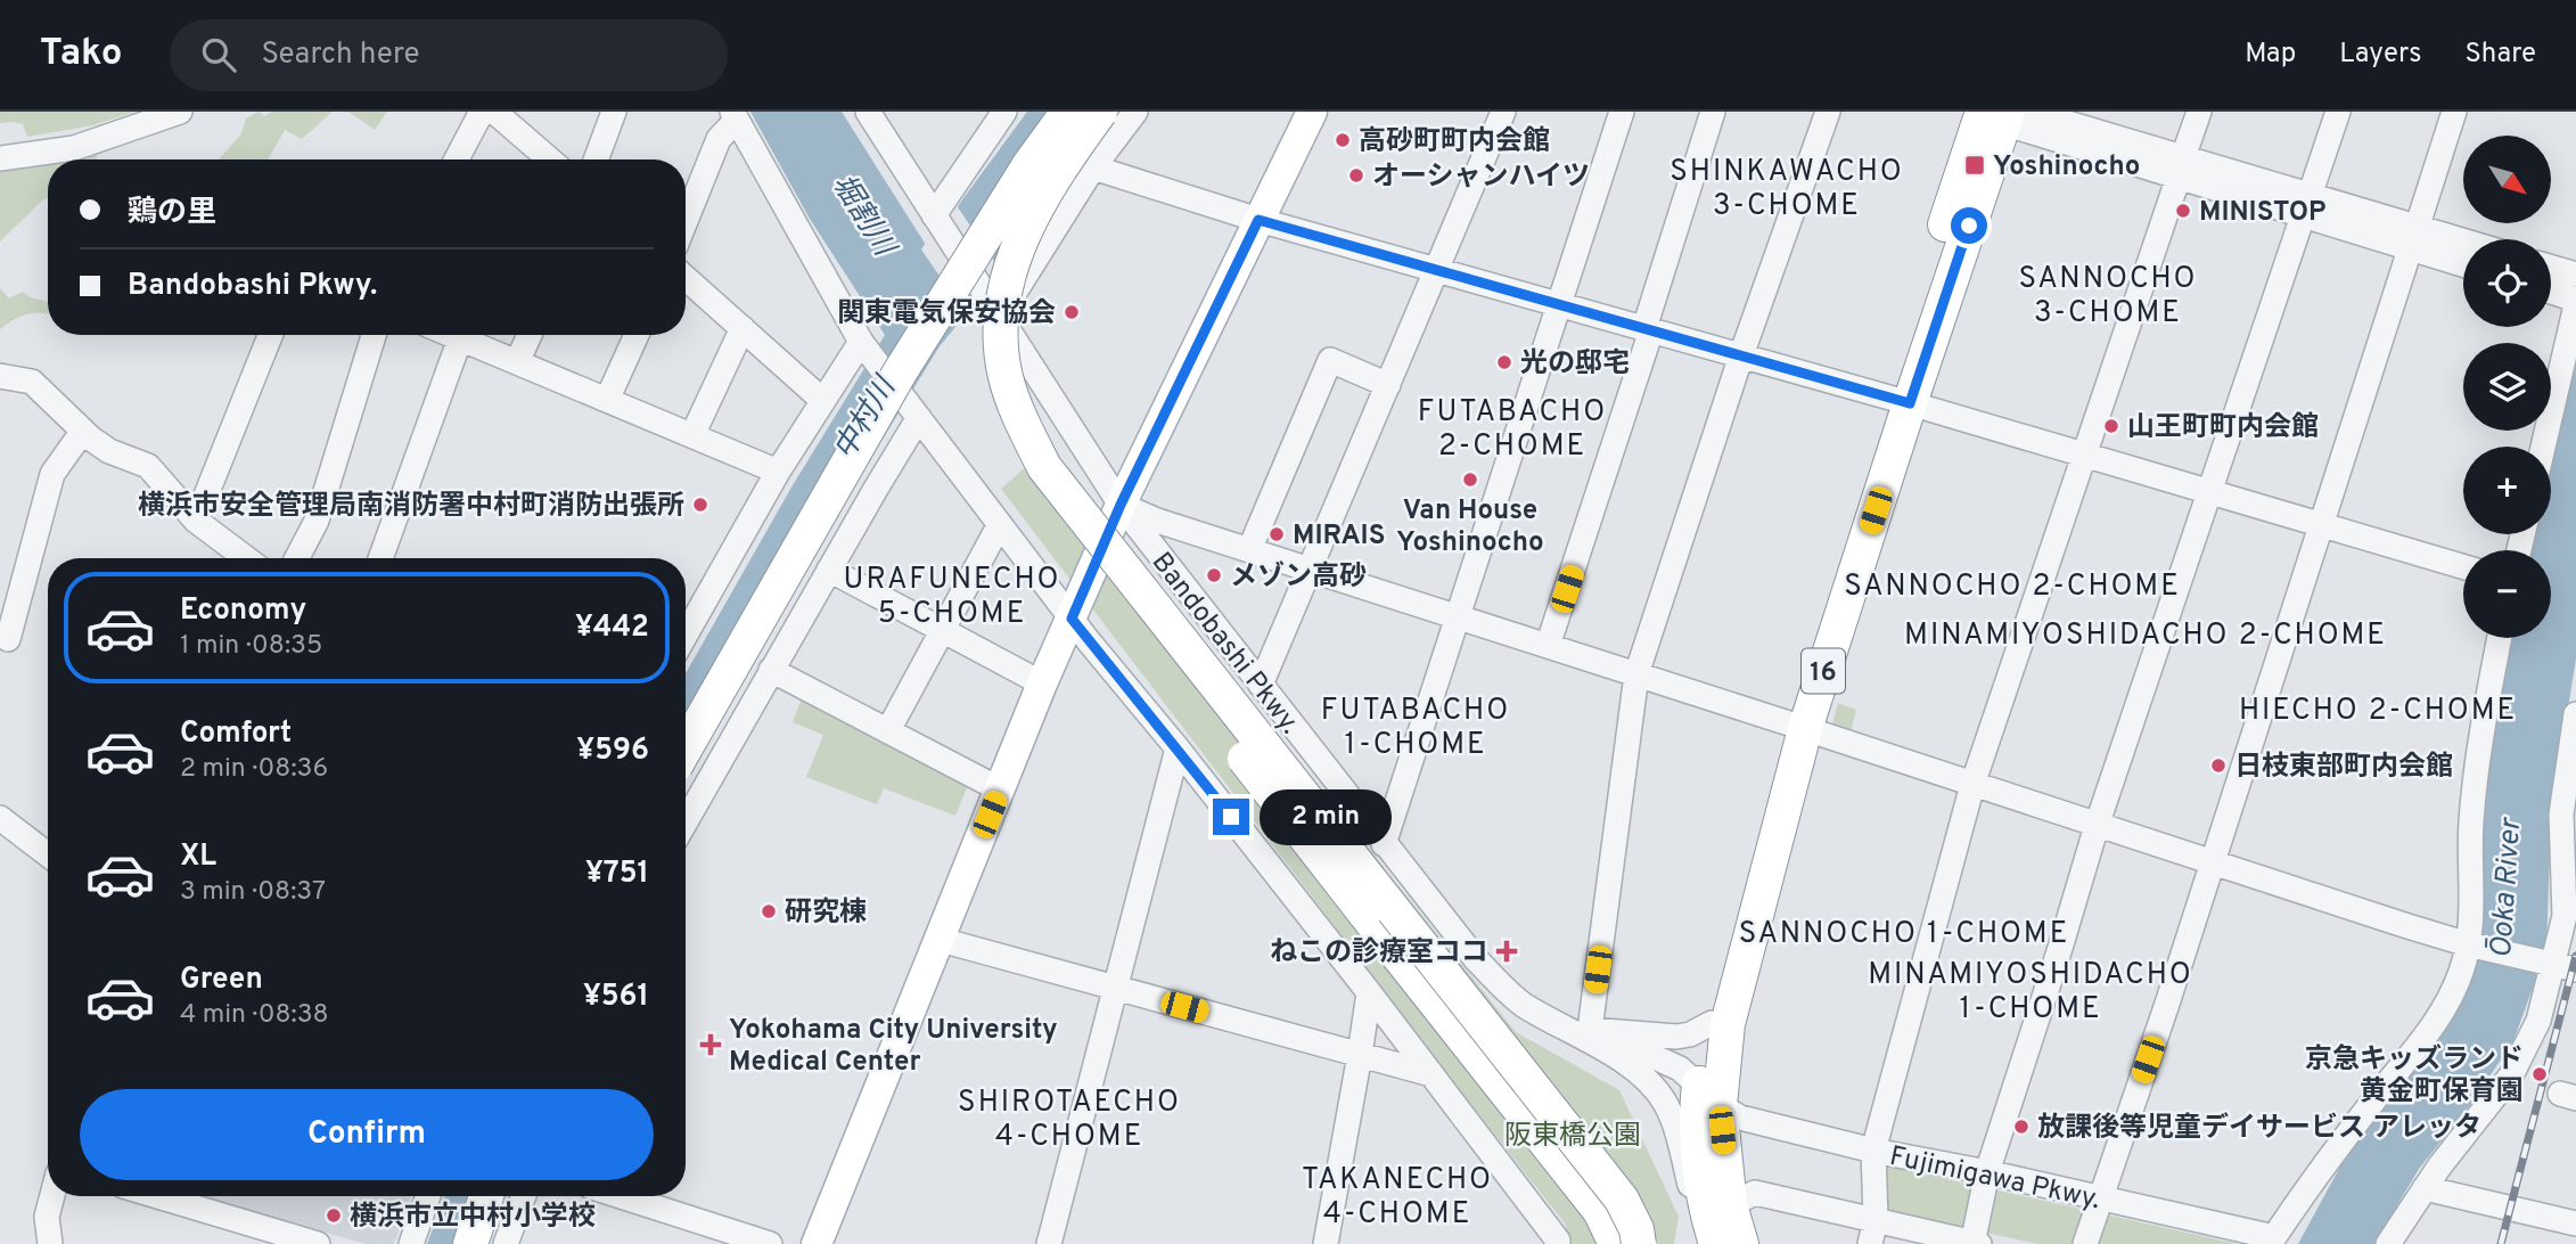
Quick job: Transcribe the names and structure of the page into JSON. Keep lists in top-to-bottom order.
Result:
{
  "streets": {
    "highway": ["16"],
    "street": ["Bandobashi Pkwy.", "Fujimigawa Pkwy."]
  },
  "crossings": [
    ["Bandobashi Pkwy.", "16"],
    ["16", "Fujimigawa Pkwy."]
  ],
  "districts": [
    "SHINKAWACHO 3-CHOME",
    "SANNOCHO 3-CHOME",
    "FUTABACHO 2-CHOME",
    "URAFUNECHO 5-CHOME",
    "SANNOCHO 2-CHOME",
    "MINAMIYOSHIDACHO 2-CHOME",
    "FUTABACHO 1-CHOME",
    "HIECHO 2-CHOME",
    "SANNOCHO 1-CHOME",
    "MINAMIYOSHIDACHO 1-CHOME",
    "SHIROTAECHO 4-CHOME",
    "TAKANECHO 4-CHOME"
  ],
  "water": ["堀割川", "中村川", "Ōoka River"],
  "parks": ["阪東橋公園"],
  "places": {
    "other": [
      "高砂町町内会館",
      "オーシャンハイツ",
      "MINISTOP",
      "関東電気保安協会",
      "光の邸宅",
      "山王町町内会館",
      "Van House Yoshinocho",
      "横浜市安全管理局南消防署中村町消防出張所",
      "MIRAIS",
      "メゾン高砂",
      "日枝東部町内会館",
      "研究棟",
      "京急キッズランド 黄金町保育園",
      "放課後等児童デイサービス アレッタ",
      "横浜市立中村小学校"
    ],
    "transit": ["Yoshinocho"],
    "health": ["ねこの診療室ココ", "Yokohama City University Medical Center"]
  },
  "north": "bottom right",
  "page": {
    "header": "Tako",
    "search": "Search here",
    "nav": ["Map", "Layers", "Share"],
    "map_buttons": ["+", "−"],
    "banner": ["鶏の里", "Bandobashi Pkwy."],
    "list": [
      {
        "name": "Economy",
        "note": "1 min · 08:35",
        "value": "¥442"
      },
      {
        "name": "Comfort",
        "note": "2 min · 08:36",
        "value": "¥596"
      },
      {
        "name": "XL",
        "note": "3 min · 08:37",
        "value": "¥751"
      },
      {
        "name": "Green",
        "note": "4 min · 08:38",
        "value": "¥561"
      }
    ],
    "bubble": "2 min",
    "buttons": "Confirm"
  }
}
